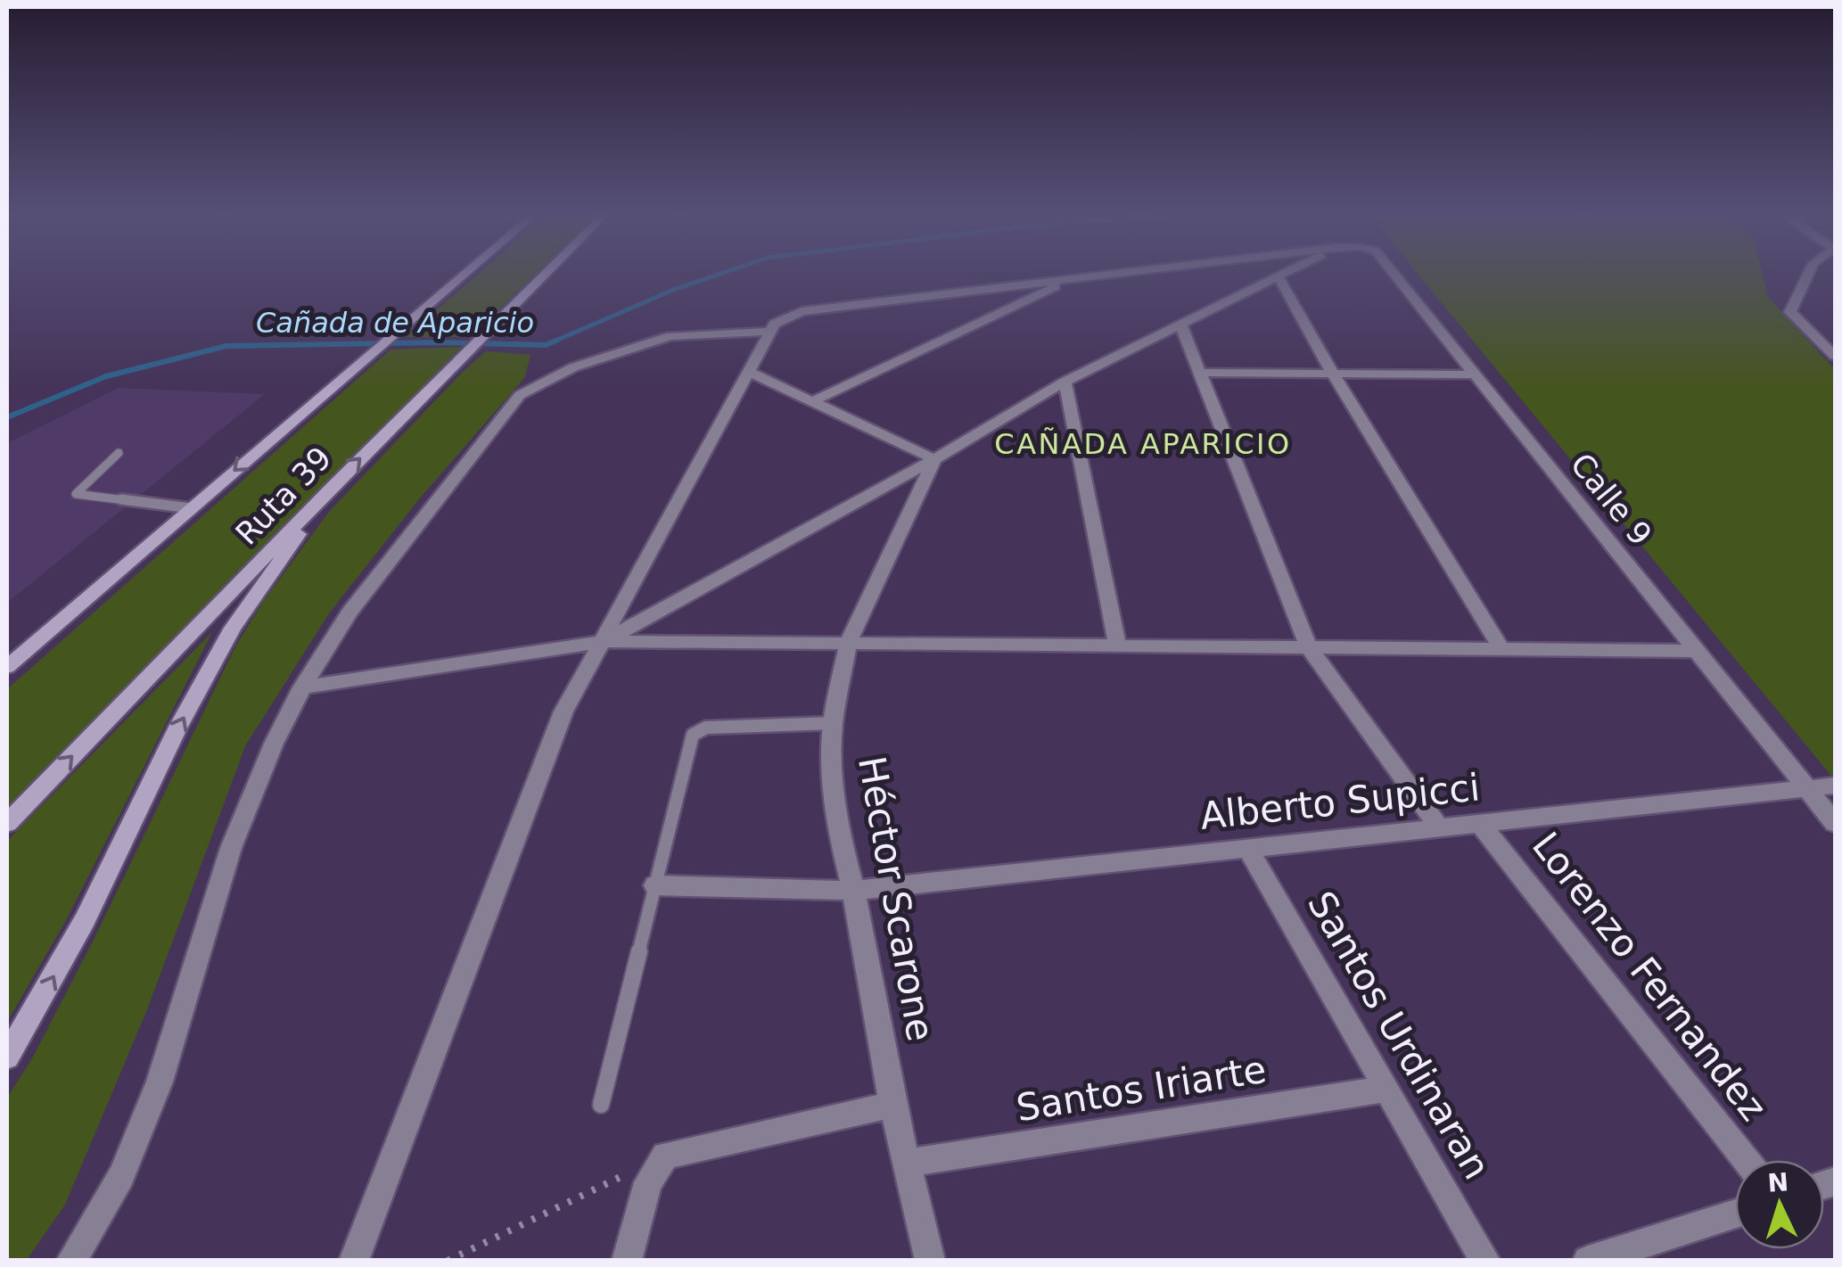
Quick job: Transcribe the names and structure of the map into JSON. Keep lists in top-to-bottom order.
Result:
{
  "streets": {
    "main road": ["Ruta 39"],
    "street": [
      "Calle 9",
      "Alberto Supicci",
      "Héctor Scarone",
      "Lorenzo Fernandez",
      "Santos Urdinaran",
      "Santos Iriarte"
    ]
  },
  "crossings": [
    ["Calle 9", "Alberto Supicci"],
    ["Alberto Supicci", "Héctor Scarone"],
    ["Alberto Supicci", "Lorenzo Fernandez"],
    ["Alberto Supicci", "Santos Urdinaran"],
    ["Héctor Scarone", "Santos Iriarte"],
    ["Santos Urdinaran", "Santos Iriarte"]
  ],
  "districts": ["CAÑADA APARICIO"],
  "water": ["Cañada de Aparicio"],
  "north": "top"
}
